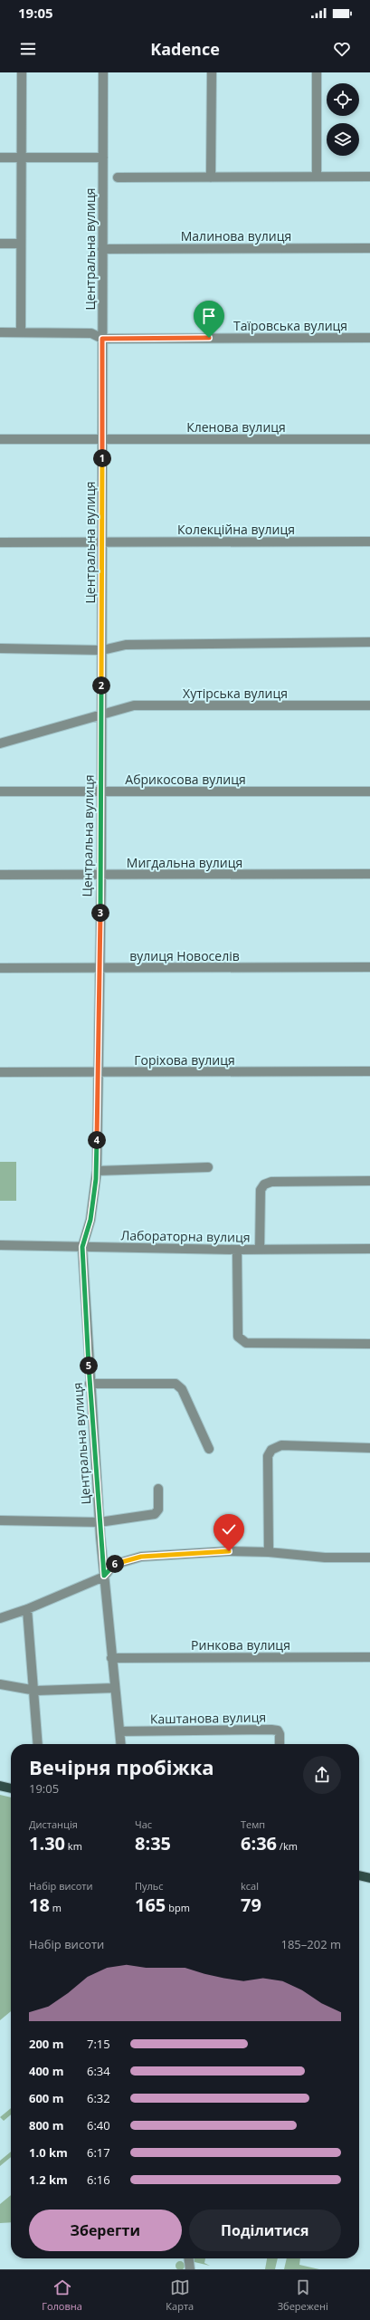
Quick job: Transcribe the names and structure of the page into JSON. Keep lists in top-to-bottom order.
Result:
{
  "streets": {
    "street": [
      "Малинова вулиця",
      "Центральна вулиця",
      "Таїровська вулиця",
      "Кленова вулиця",
      "Колекційна вулиця",
      "Хутірська вулиця",
      "Абрикосова вулиця",
      "Мигдальна вулиця",
      "вулиця Новоселів",
      "Горіхова вулиця",
      "Лабораторна вулиця",
      "Ринкова вулиця",
      "Каштанова вулиця"
    ]
  },
  "crossings": [
    ["Малинова вулиця", "Центральна вулиця"],
    ["Центральна вулиця", "Таїровська вулиця"],
    ["Центральна вулиця", "Кленова вулиця"],
    ["Центральна вулиця", "Колекційна вулиця"],
    ["Центральна вулиця", "Хутірська вулиця"],
    ["Центральна вулиця", "Абрикосова вулиця"],
    ["Центральна вулиця", "Мигдальна вулиця"],
    ["Центральна вулиця", "вулиця Новоселів"],
    ["Центральна вулиця", "Горіхова вулиця"],
    ["Центральна вулиця", "Лабораторна вулиця"],
    ["Центральна вулиця", "Ринкова вулиця"],
    ["Центральна вулиця", "Каштанова вулиця"]
  ],
  "page": {
    "status": "19:05",
    "header": "Kadence",
    "pins": [
      "1",
      "2",
      "3",
      "4",
      "5",
      "6"
    ],
    "heading": ["Вечірня пробіжка", "19:05"],
    "stats": [
      ["Дистанція", "1.30 km"],
      ["Час", "8:35"],
      ["Темп", "6:36 /km"],
      ["Набір висоти", "18 m"],
      ["Пульс", "165 bpm"],
      ["kcal", "79"]
    ],
    "chart": ["Набір висоти", "185–202 m"],
    "list": [
      {
        "name": "200 m",
        "note": "7:15"
      },
      {
        "name": "400 m",
        "note": "6:34"
      },
      {
        "name": "600 m",
        "note": "6:32"
      },
      {
        "name": "800 m",
        "note": "6:40"
      },
      {
        "name": "1.0 km",
        "note": "6:17"
      },
      {
        "name": "1.2 km",
        "note": "6:16"
      }
    ],
    "buttons": ["Зберегти", "Поділитися"],
    "tabs": ["Головна", "Карта", "Збережені"]
  }
}
